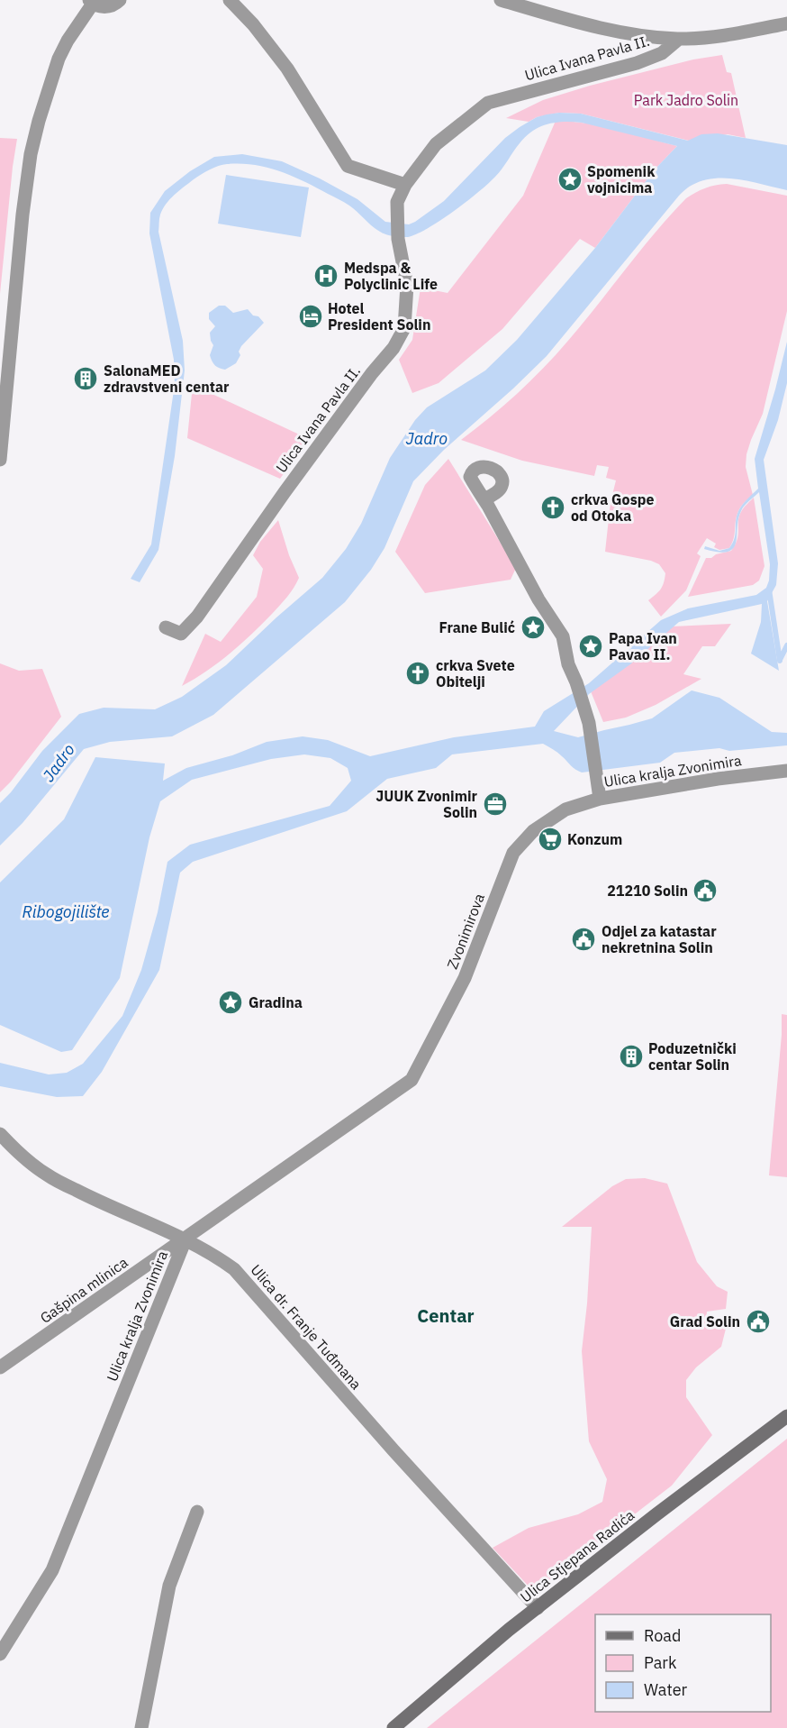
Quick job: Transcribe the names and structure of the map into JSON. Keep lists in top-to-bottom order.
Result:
{
  "streets": {
    "main road": ["Ulica Stjepana Radića"],
    "street": [
      "Ulica Ivana Pavla II.",
      "Ulica kralja Zvonimira",
      "Zvonimirova",
      "Gašpina mlinica",
      "Ulica dr. Franje Tuđmana"
    ]
  },
  "crossings": [
    ["Ulica kralja Zvonimira", "Zvonimirova"],
    ["Ulica kralja Zvonimira", "Gašpina mlinica"],
    ["Ulica kralja Zvonimira", "Ulica dr. Franje Tuđmana"],
    ["Gašpina mlinica", "Ulica dr. Franje Tuđmana"],
    ["Ulica dr. Franje Tuđmana", "Ulica Stjepana Radića"]
  ],
  "districts": ["Centar"],
  "water": ["Jadro", "Ribogojilište"],
  "parks": ["Park Jadro Solin"],
  "places": {
    "place": [
      "Spomenik vojnicima",
      "Frane Bulić",
      "Papa Ivan Pavao II.",
      "Gradina"
    ],
    "hospital": ["Medspa & Polyclinic Life"],
    "hotel": ["Hotel President Solin"],
    "building": ["SalonaMED zdravstveni centar", "Poduzetnički centar Solin"],
    "church": ["crkva Gospe od Otoka", "crkva Svete Obitelji"],
    "office": ["JUUK Zvonimir Solin"],
    "supermarket": ["Konzum"],
    "public building": ["21210 Solin", "Odjel za katastar nekretnina Solin", "Grad Solin"]
  },
  "legend": ["Road", "Park", "Water"]
}
